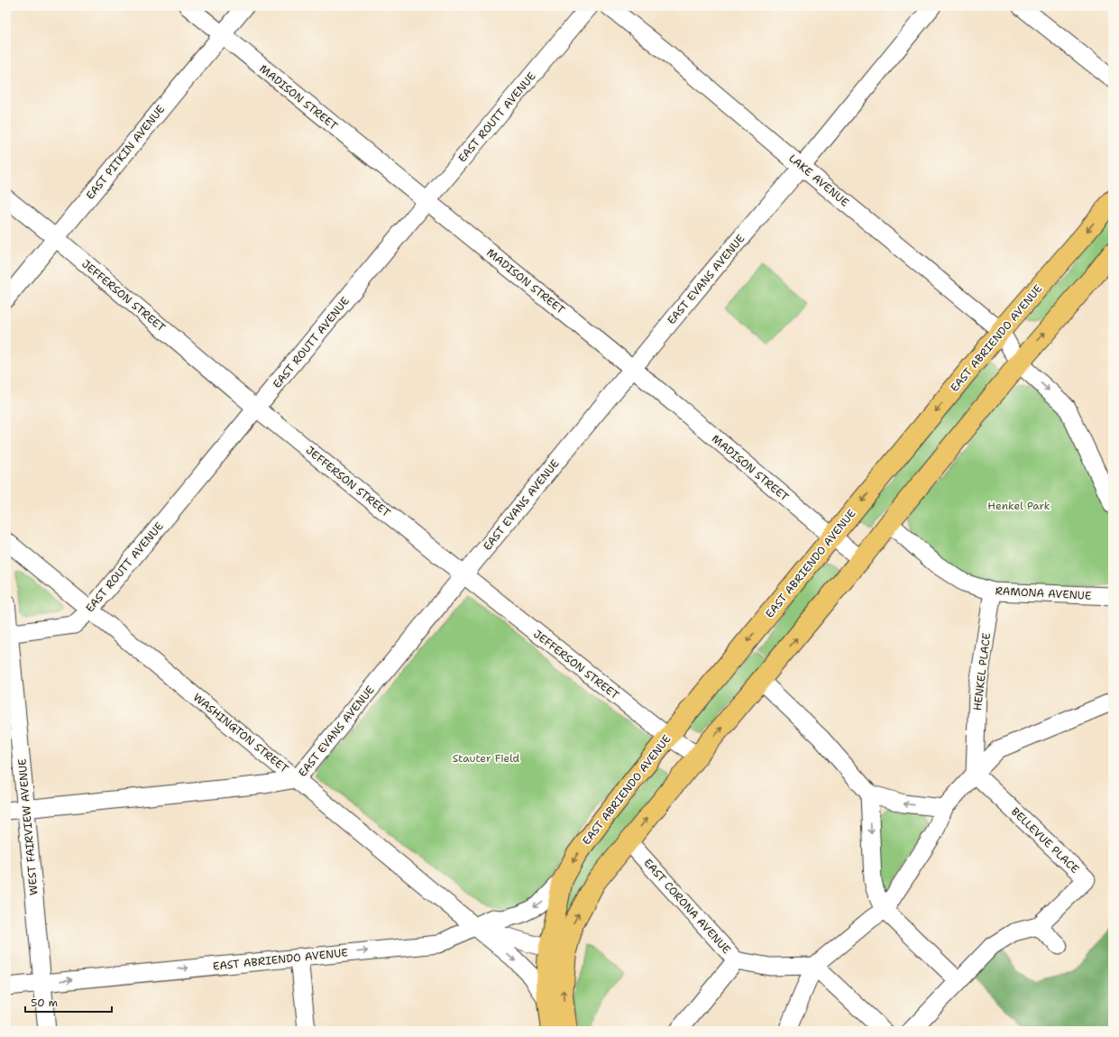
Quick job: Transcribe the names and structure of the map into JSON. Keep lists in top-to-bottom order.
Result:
{
  "streets": {
    "main road": ["EAST ABRIENDO AVENUE"],
    "street": [
      "MADISON STREET",
      "EAST ROUTT AVENUE",
      "EAST PITKIN AVENUE",
      "LAKE AVENUE",
      "EAST EVANS AVENUE",
      "JEFFERSON STREET",
      "RAMONA AVENUE",
      "HENKEL PLACE",
      "WASHINGTON STREET",
      "WEST FAIRVIEW AVENUE",
      "BELLEVUE PLACE",
      "EAST CORONA AVENUE"
    ]
  },
  "crossings": [
    ["MADISON STREET", "EAST ROUTT AVENUE"],
    ["MADISON STREET", "EAST PITKIN AVENUE"],
    ["MADISON STREET", "EAST EVANS AVENUE"],
    ["MADISON STREET", "EAST ABRIENDO AVENUE"],
    ["EAST ROUTT AVENUE", "JEFFERSON STREET"],
    ["EAST ROUTT AVENUE", "WASHINGTON STREET"],
    ["EAST ROUTT AVENUE", "WEST FAIRVIEW AVENUE"],
    ["EAST PITKIN AVENUE", "JEFFERSON STREET"],
    ["LAKE AVENUE", "EAST EVANS AVENUE"],
    ["LAKE AVENUE", "EAST ABRIENDO AVENUE"],
    ["EAST EVANS AVENUE", "JEFFERSON STREET"],
    ["EAST EVANS AVENUE", "WASHINGTON STREET"],
    ["EAST EVANS AVENUE", "WEST FAIRVIEW AVENUE"],
    ["JEFFERSON STREET", "EAST ABRIENDO AVENUE"],
    ["EAST ABRIENDO AVENUE", "WASHINGTON STREET"],
    ["EAST ABRIENDO AVENUE", "WEST FAIRVIEW AVENUE"],
    ["RAMONA AVENUE", "HENKEL PLACE"],
    ["HENKEL PLACE", "BELLEVUE PLACE"]
  ],
  "parks": ["Henkel Park", "Stauter Field"],
  "scale_bar": "50 m"
}
